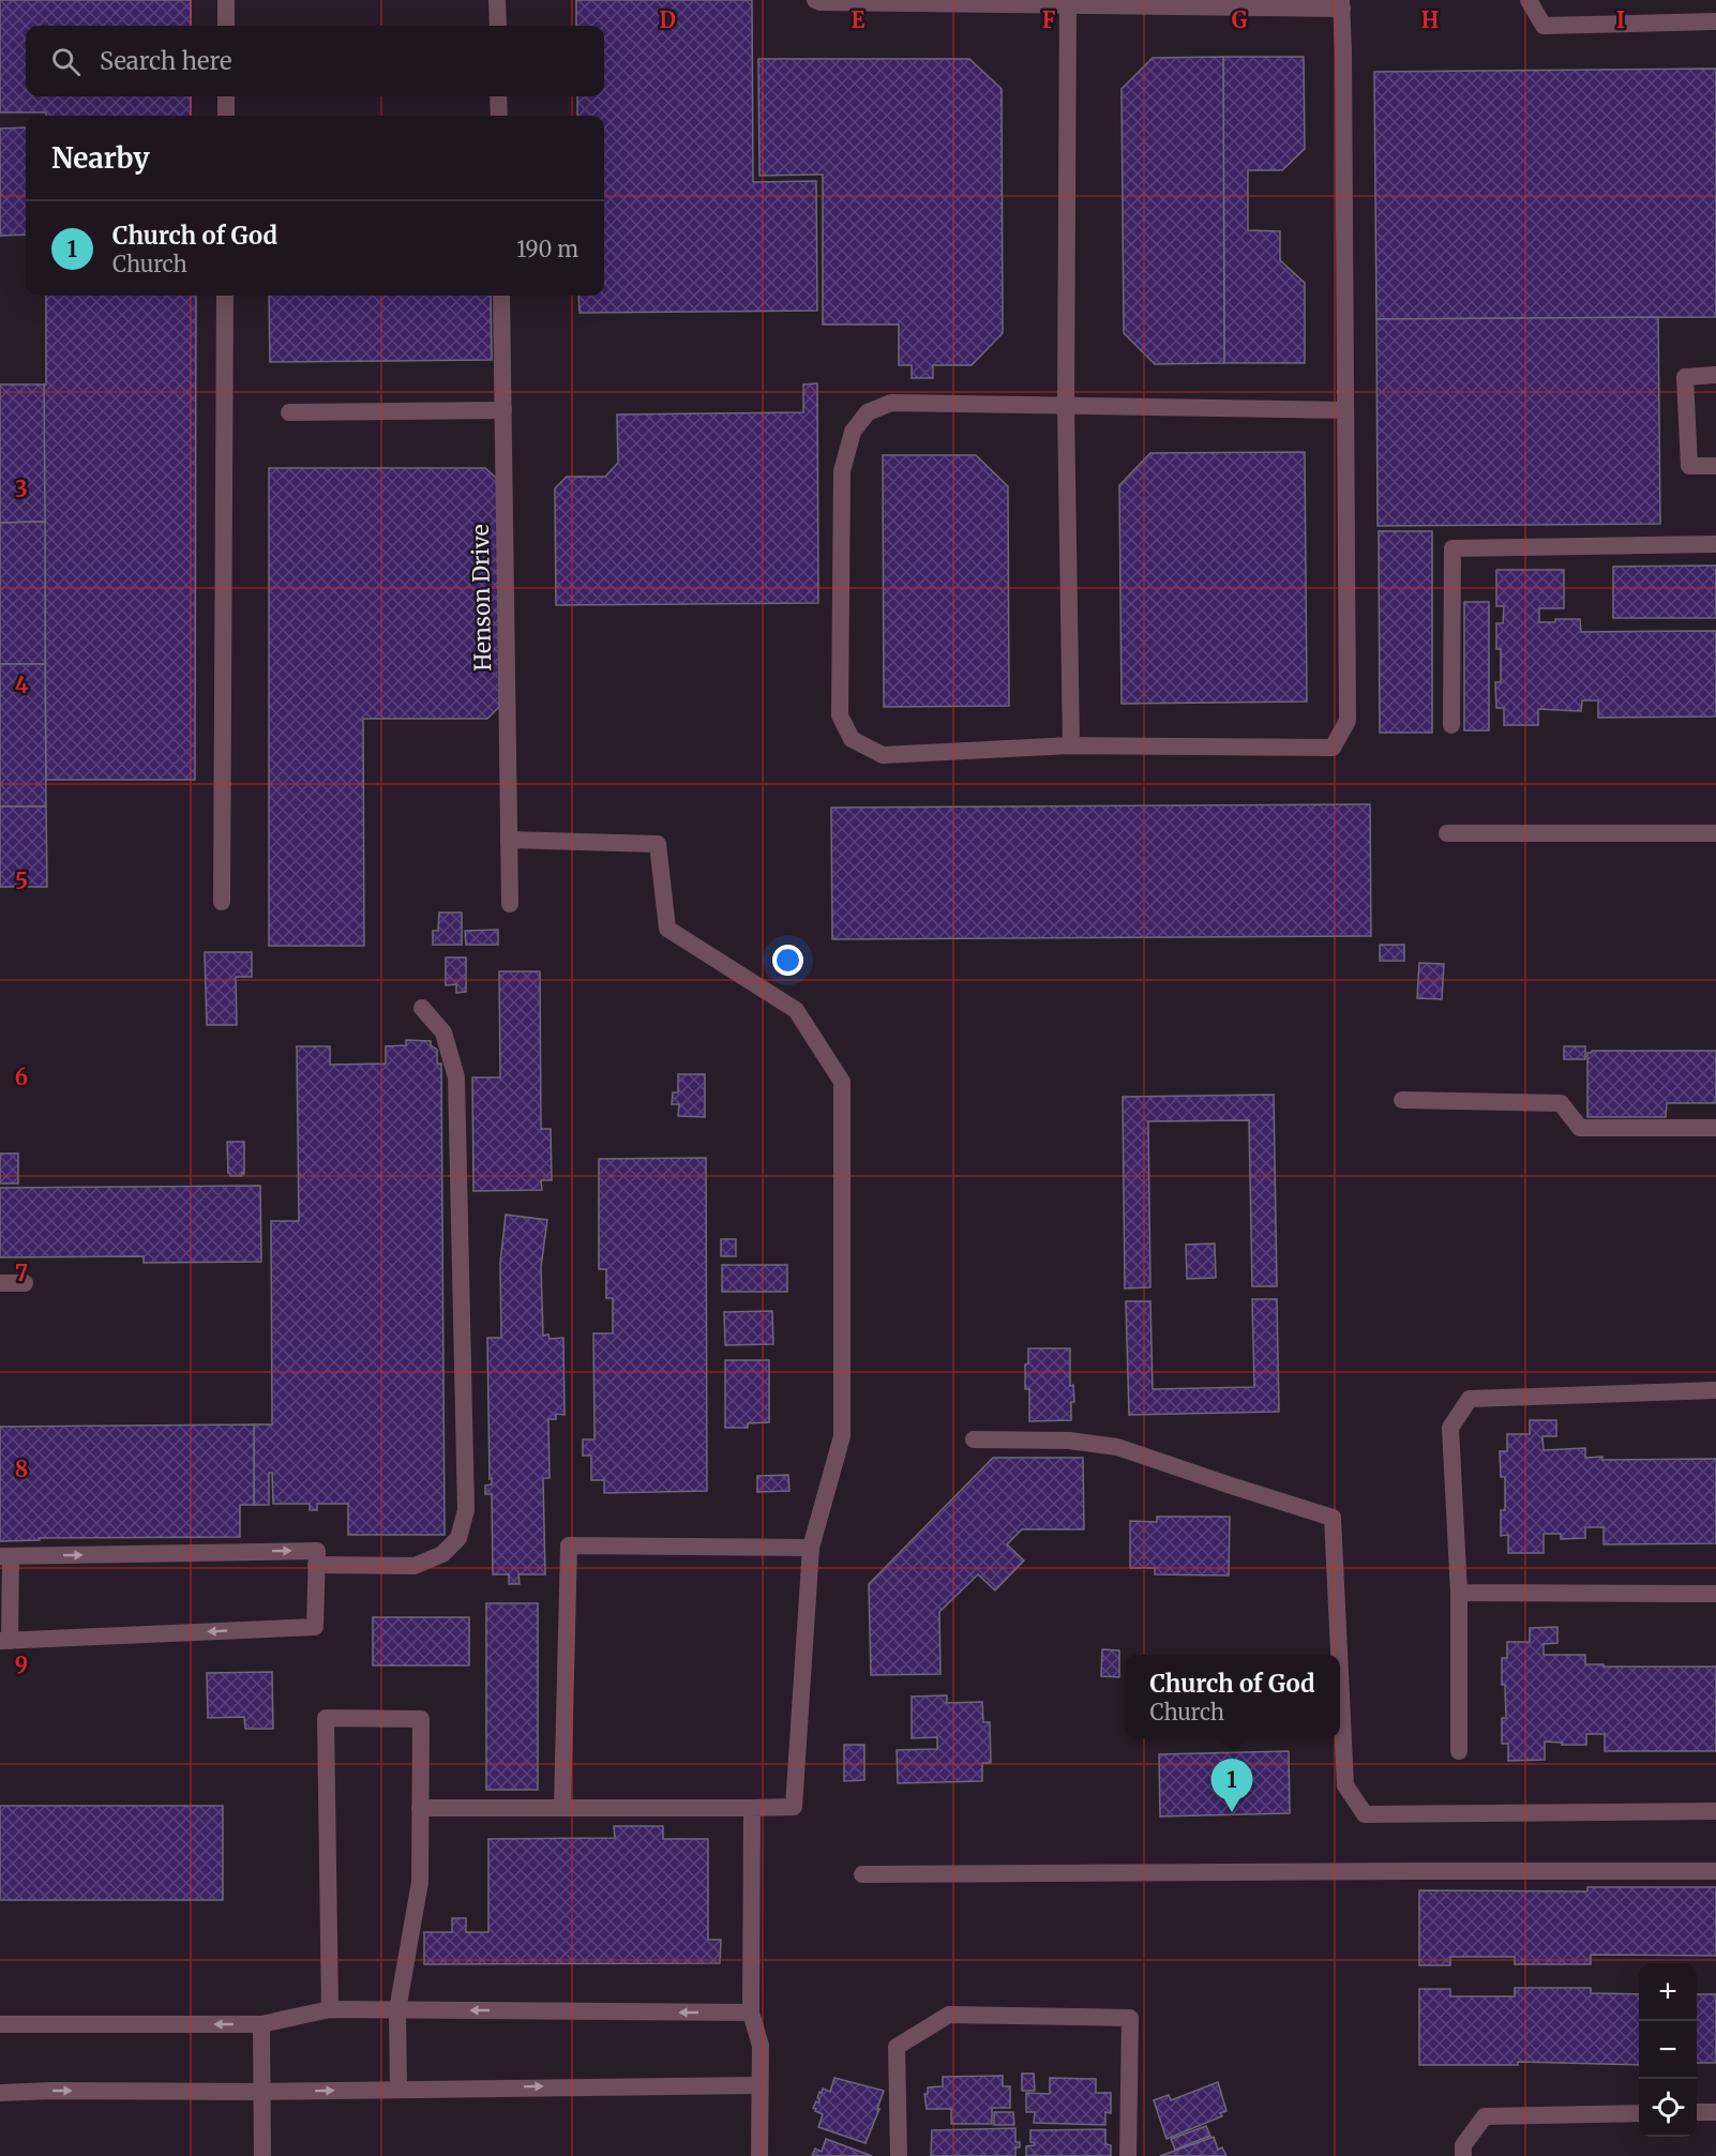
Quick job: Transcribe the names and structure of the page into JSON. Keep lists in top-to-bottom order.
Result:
{
  "streets": {
    "lane": ["Henson Drive"]
  },
  "page": {
    "search": "Search here",
    "heading": "Nearby",
    "list": [
      {
        "mark": "1",
        "name": "Church of God",
        "note": "Church",
        "value": "190 m"
      }
    ],
    "popup": ["Church of God", "Church"],
    "pins": "1",
    "map_buttons": ["+", "−"]
  },
  "grid": {
    "columns": [
      "D",
      "E",
      "F",
      "G",
      "H",
      "I"
    ],
    "rows": [
      "3",
      "4",
      "5",
      "6",
      "7",
      "8",
      "9"
    ]
  }
}
